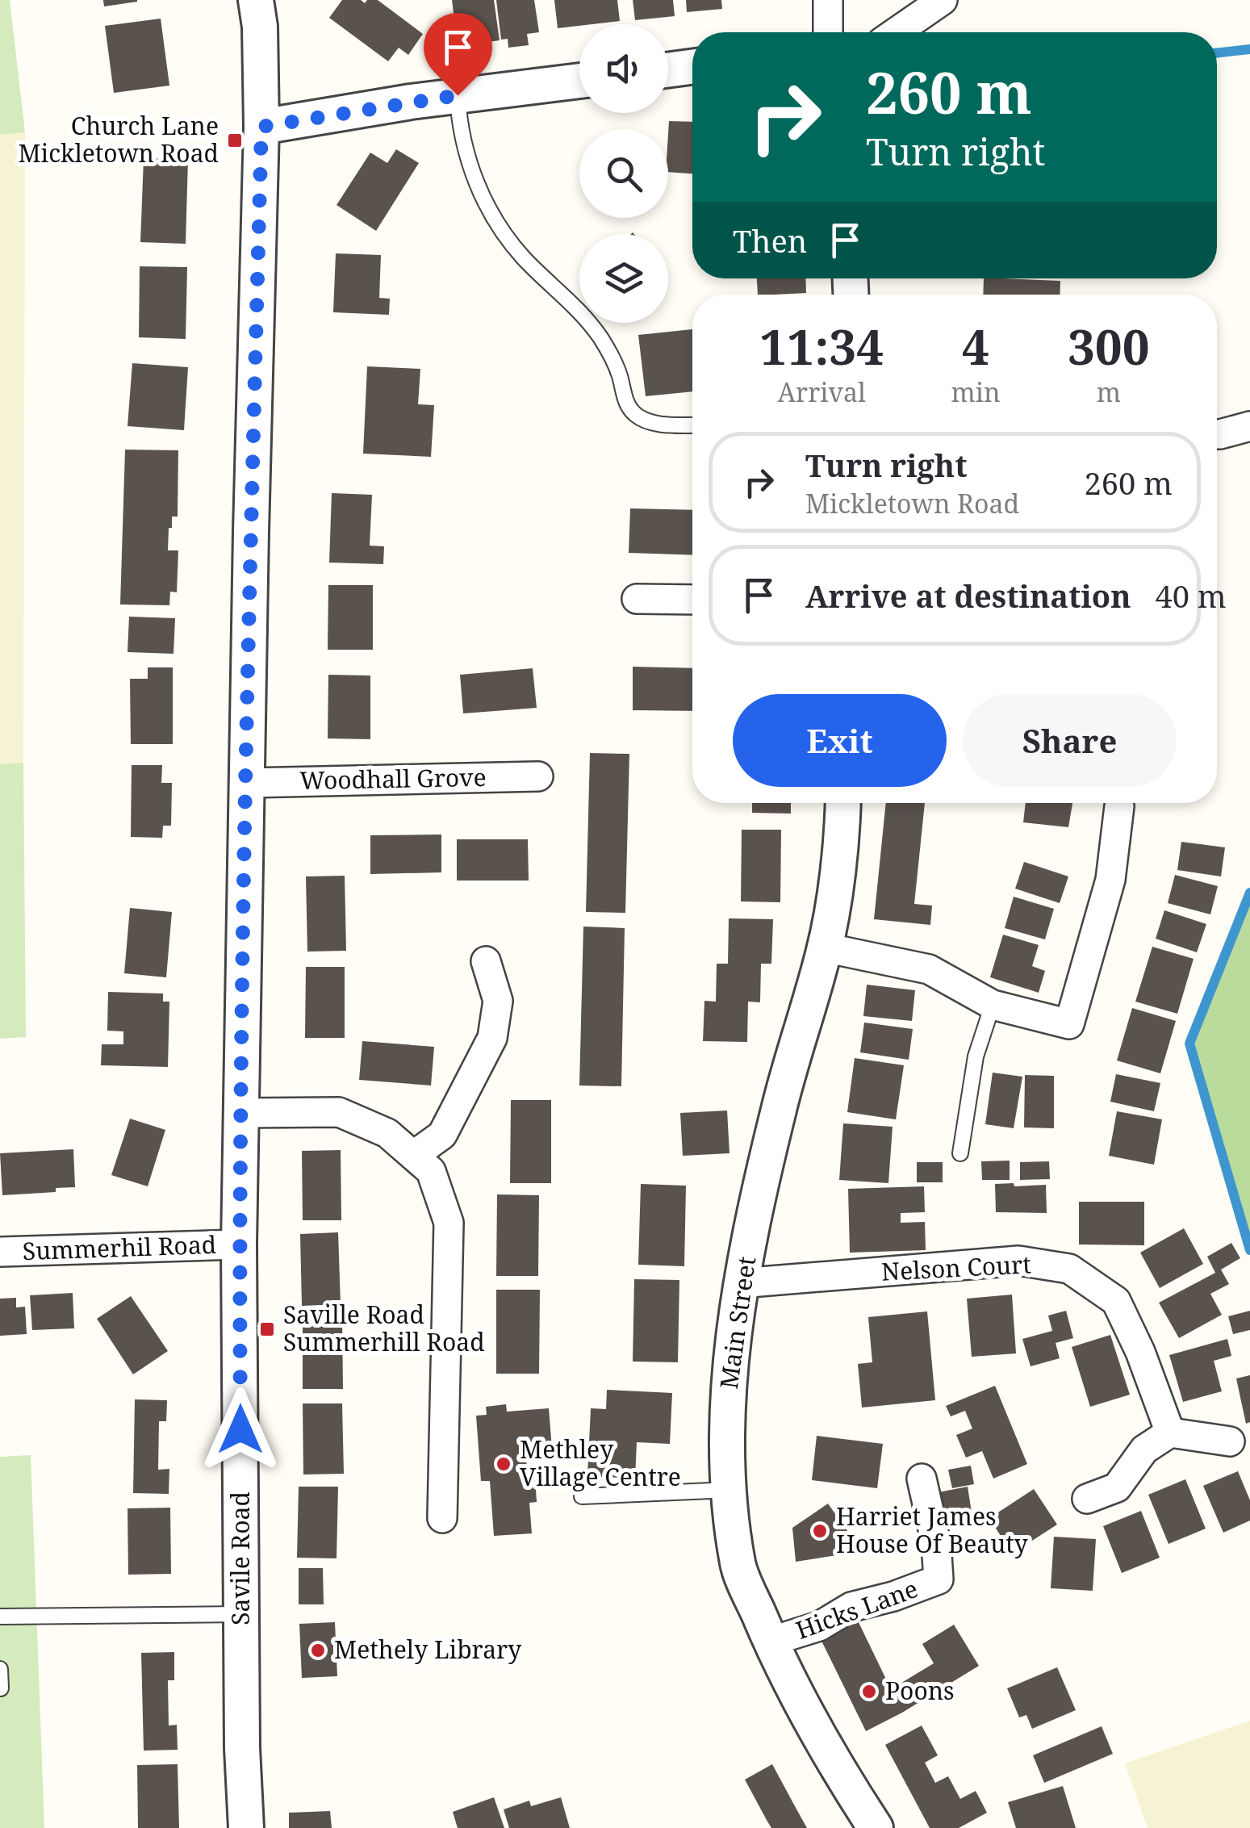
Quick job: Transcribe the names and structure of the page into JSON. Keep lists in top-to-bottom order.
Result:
{
  "streets": {
    "street": [
      "Woodhall Grove",
      "Summerhil Road",
      "Nelson Court",
      "Main Street",
      "Savile Road",
      "Hicks Lane"
    ]
  },
  "crossings": [
    ["Woodhall Grove", "Savile Road"],
    ["Summerhil Road", "Savile Road"],
    ["Nelson Court", "Main Street"],
    ["Main Street", "Hicks Lane"]
  ],
  "places": {
    "transit": ["Church Lane Mickletown Road", "Saville Road Summerhill Road"],
    "other": [
      "Methley Village Centre",
      "Harriet James House Of Beauty",
      "Methely Library",
      "Poons"
    ]
  },
  "page": {
    "turn": ["260 m", "Turn right"],
    "then": "Then",
    "eta": [
      "11:34",
      "Arrival",
      "4",
      "min",
      "300",
      "m"
    ],
    "list": [
      {
        "name": "Turn right",
        "note": "Mickletown Road",
        "value": "260 m"
      },
      {
        "name": "Arrive at destination",
        "value": "40 m"
      }
    ],
    "buttons": ["Exit", "Share"]
  }
}
